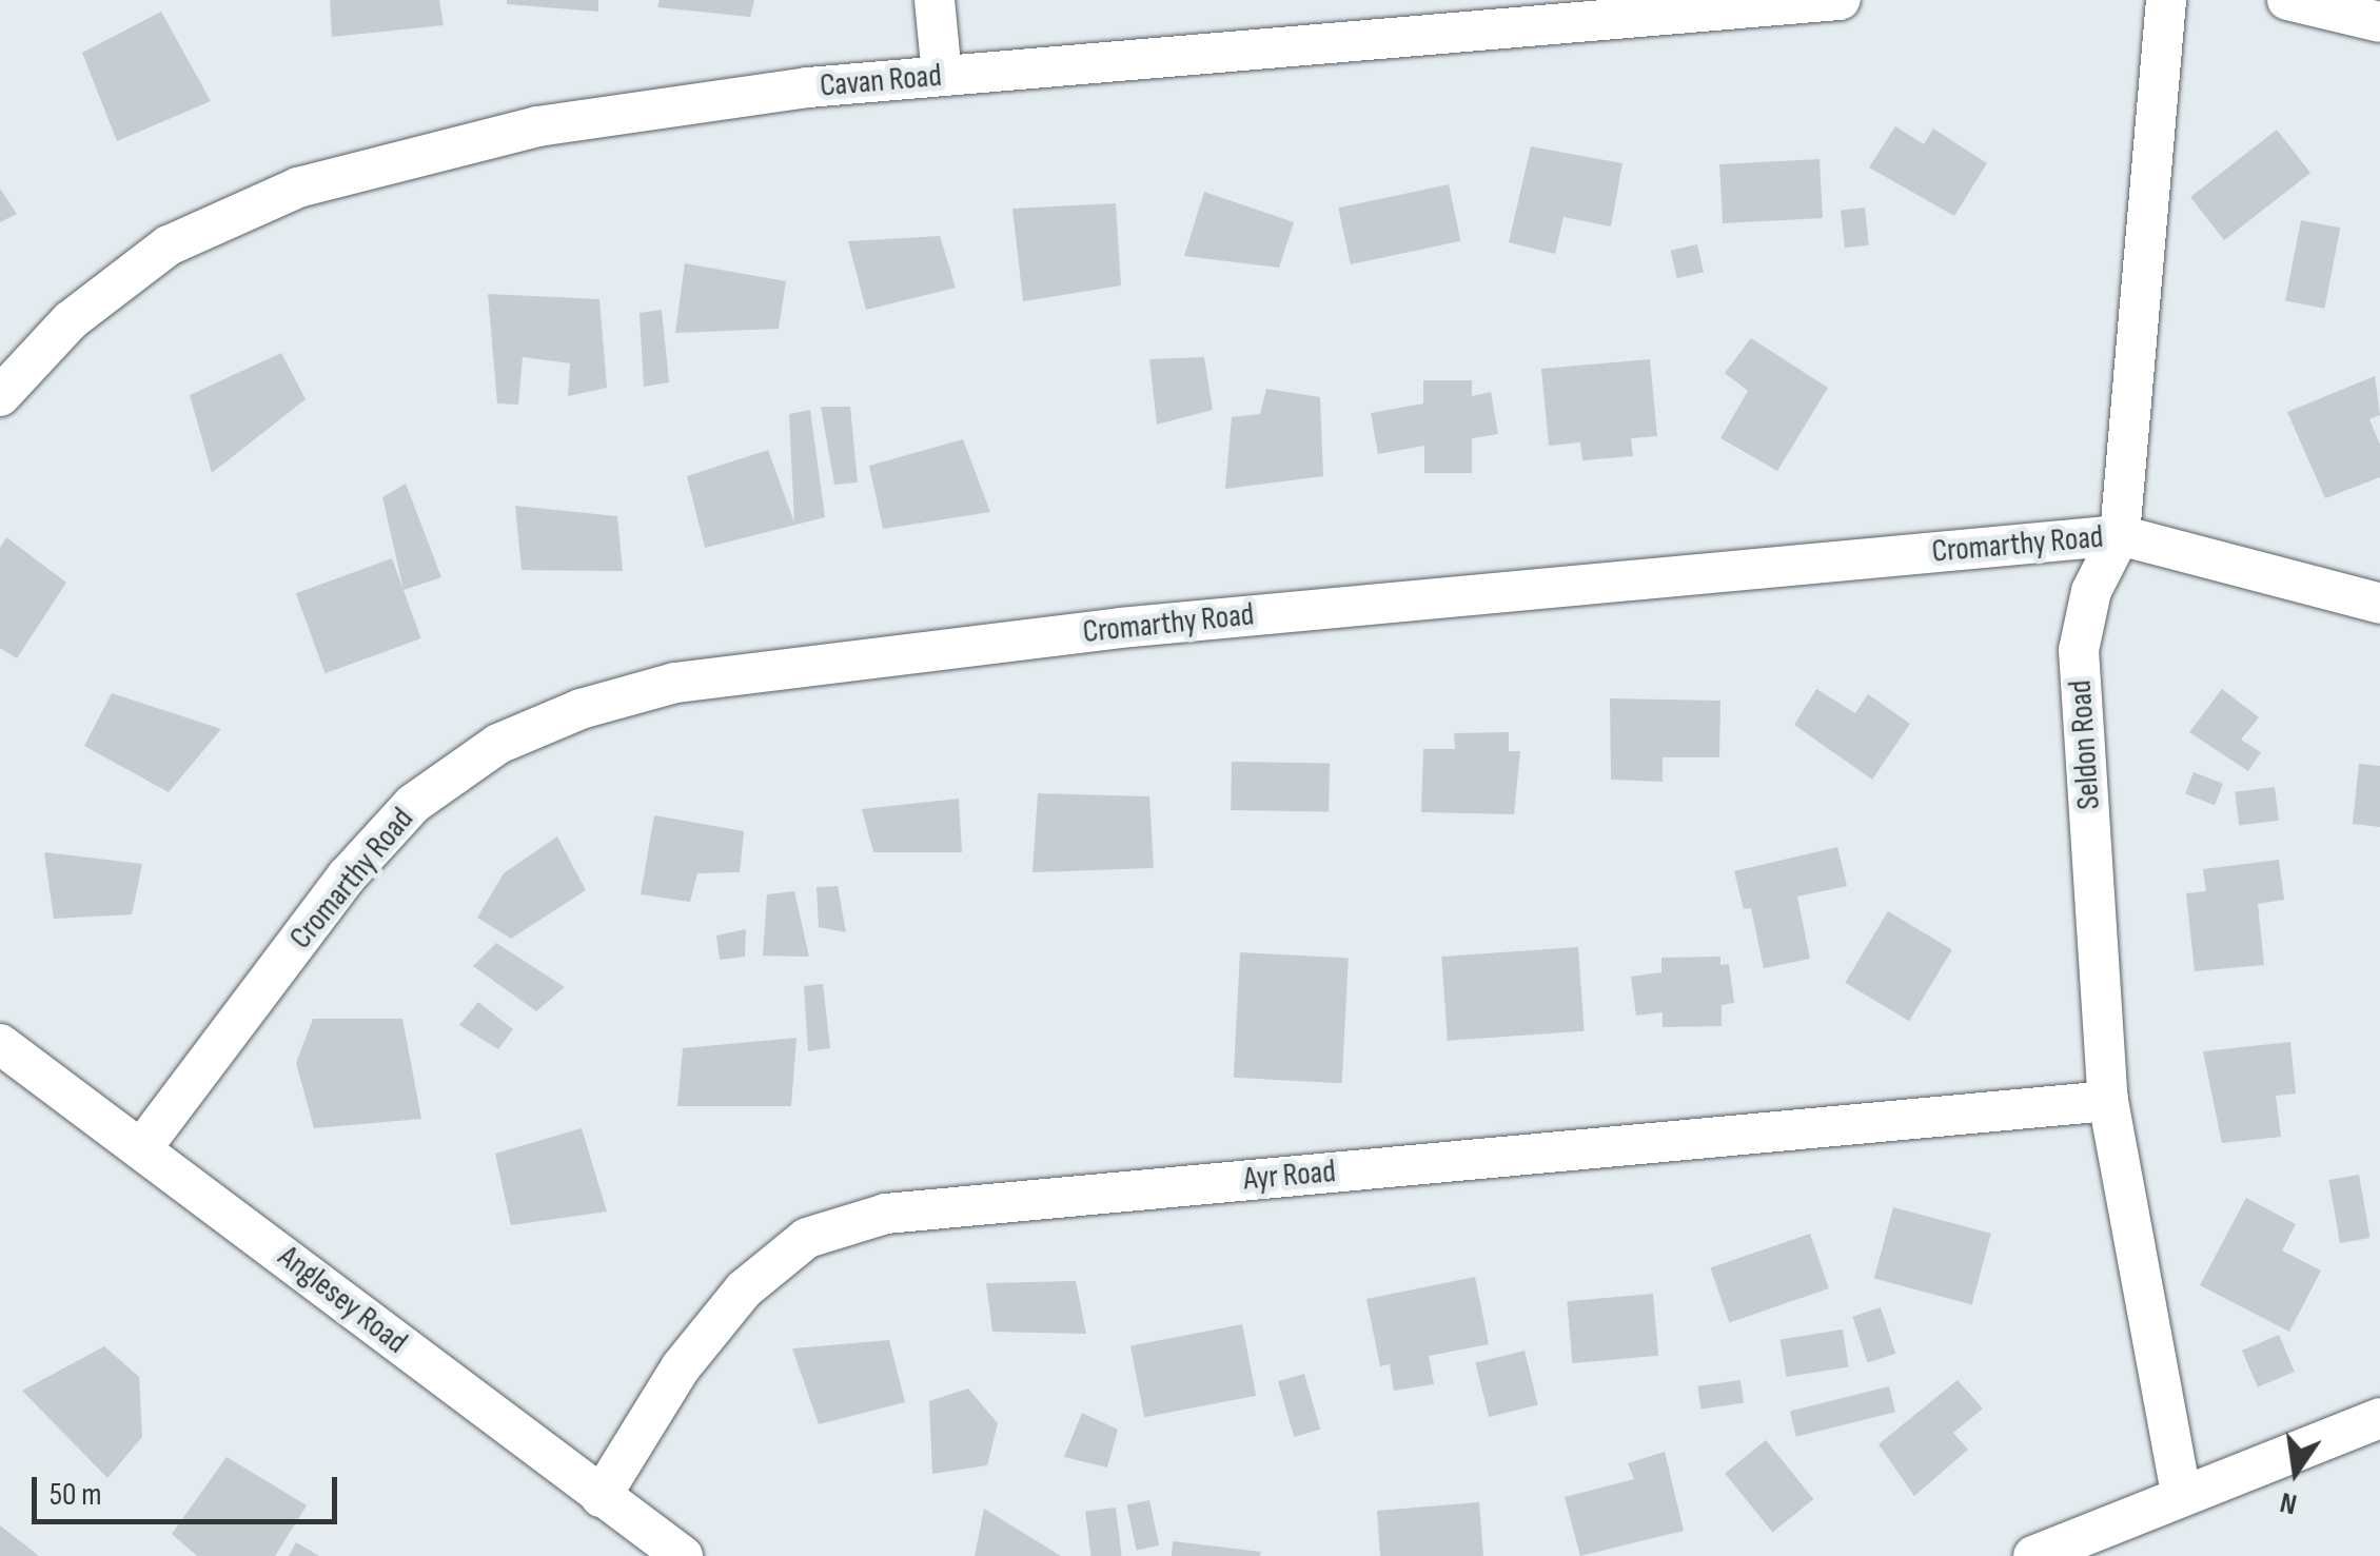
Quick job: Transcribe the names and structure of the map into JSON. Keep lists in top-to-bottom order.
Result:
{
  "streets": {
    "street": [
      "Cavan Road",
      "Cromarthy Road",
      "Seldon Road",
      "Ayr Road",
      "Anglesey Road"
    ]
  },
  "crossings": [
    ["Cromarthy Road", "Seldon Road"],
    ["Cromarthy Road", "Anglesey Road"],
    ["Seldon Road", "Ayr Road"],
    ["Ayr Road", "Anglesey Road"]
  ],
  "scale_bar": "50 m",
  "north": "bottom"
}
